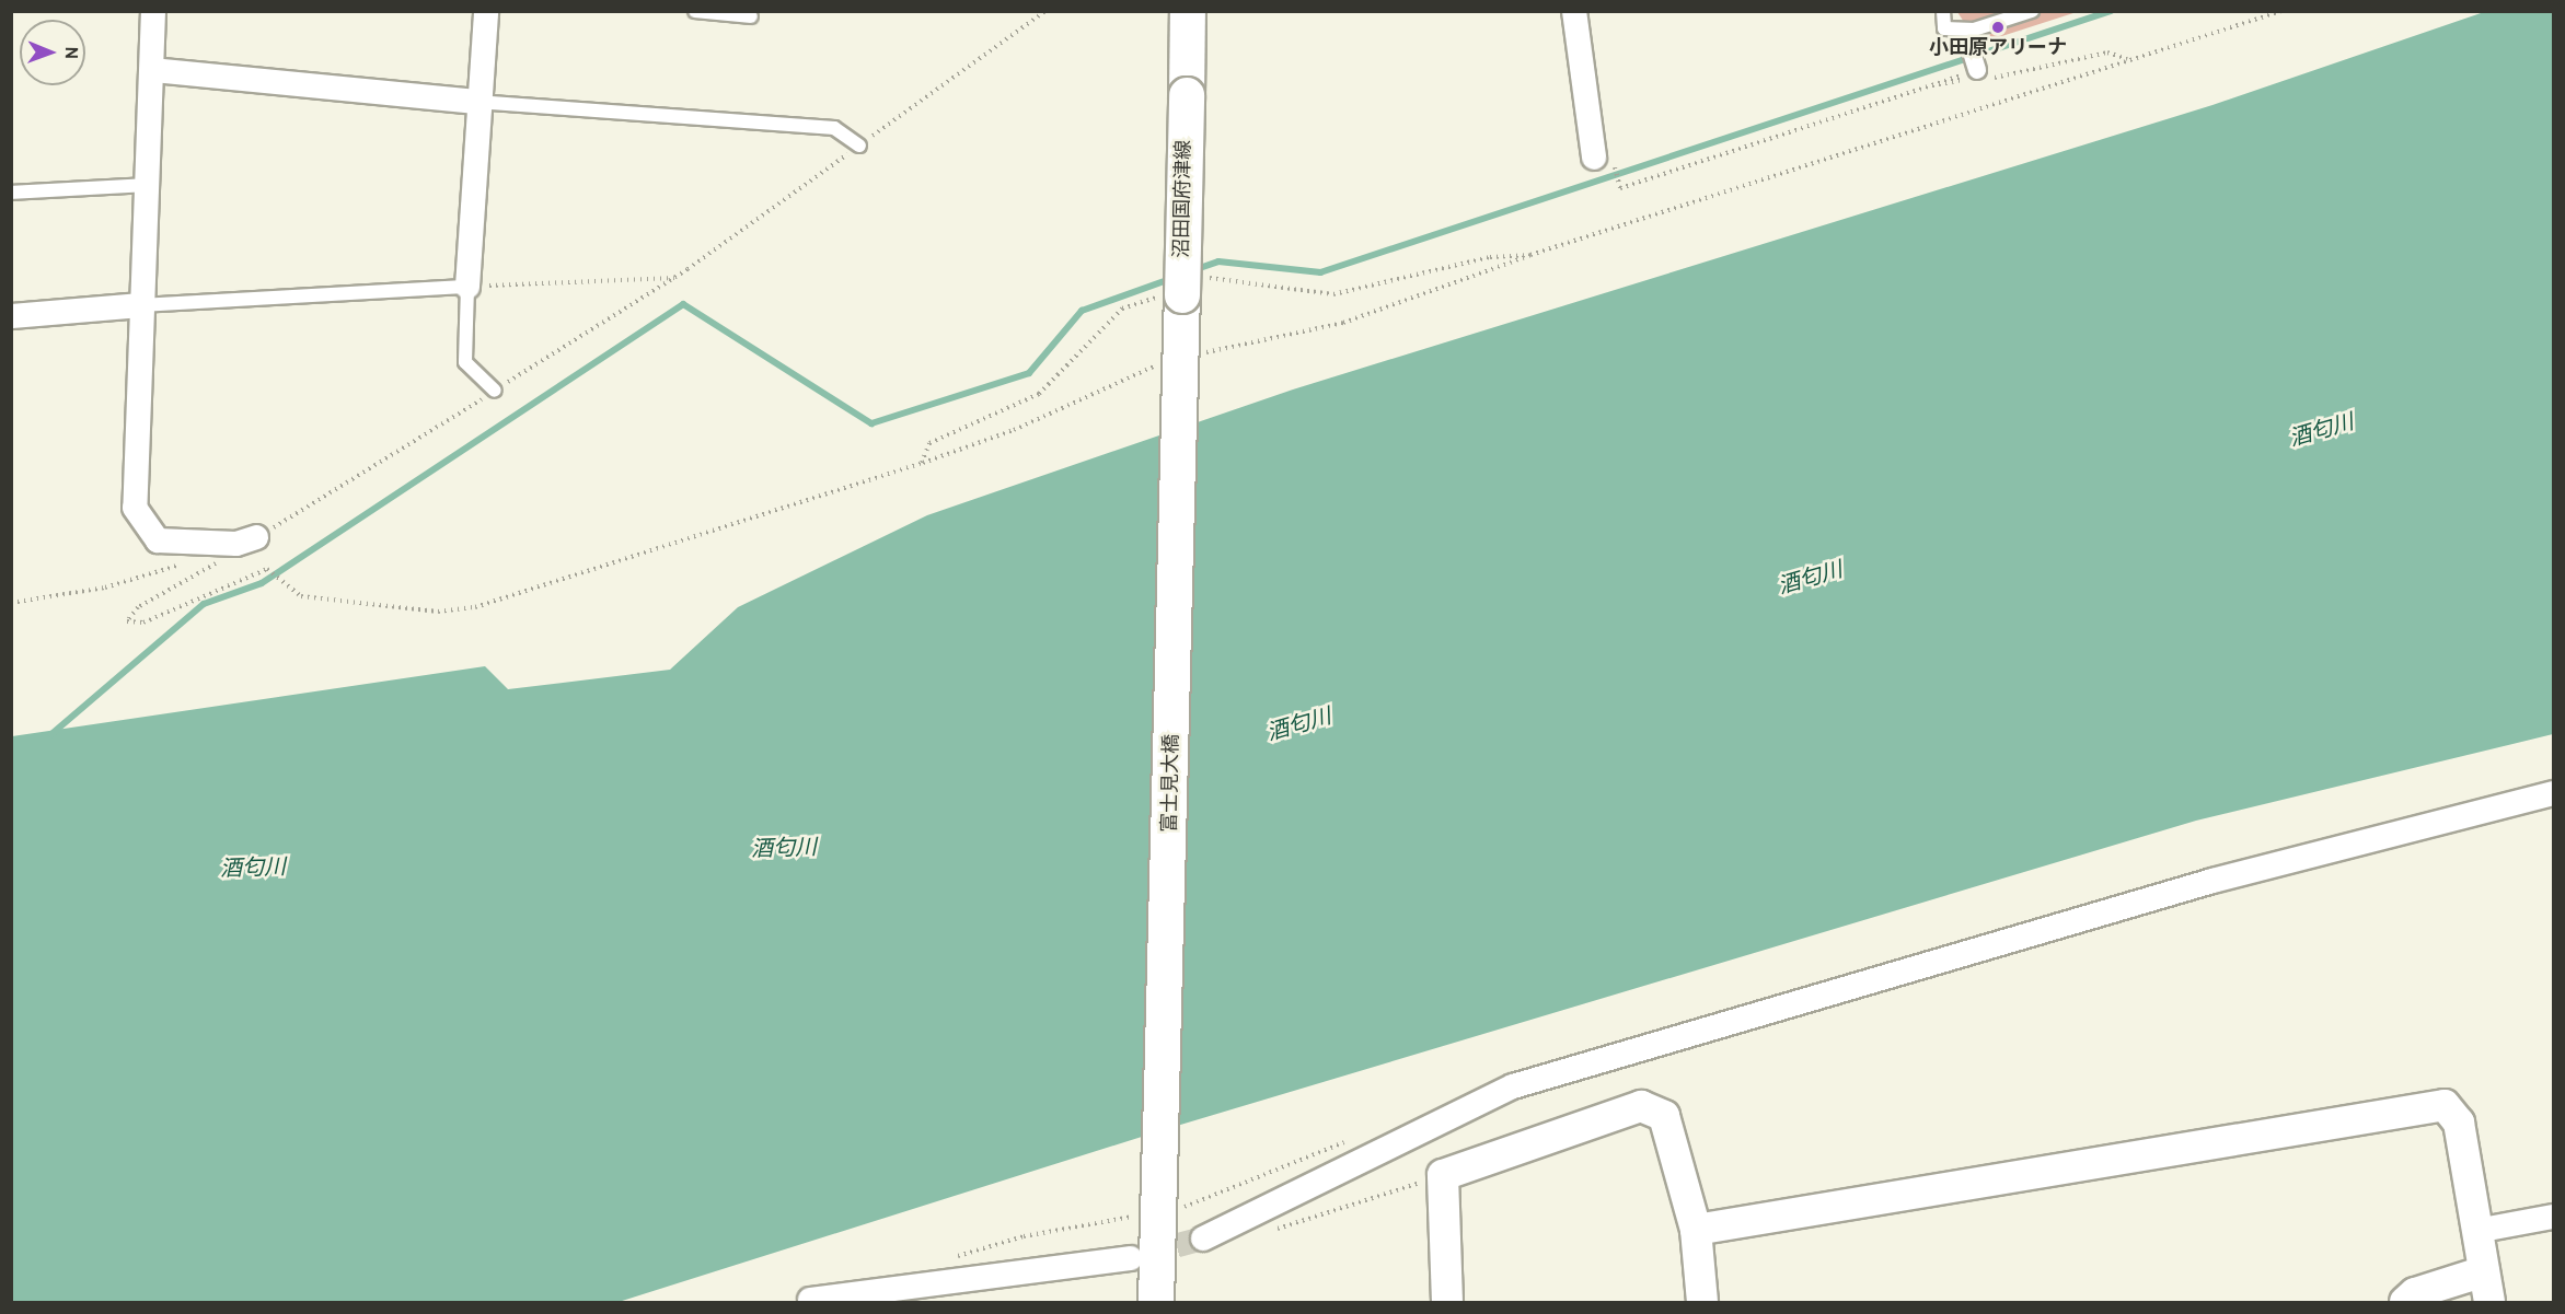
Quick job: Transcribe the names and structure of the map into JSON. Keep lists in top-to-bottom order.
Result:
{
  "streets": {
    "main road": ["沼田国府津線", "富士見大橋"]
  },
  "crossings": [
    ["沼田国府津線", "富士見大橋"]
  ],
  "water": ["酒匂川"],
  "places": ["小田原アリーナ"],
  "north": "right"
}
